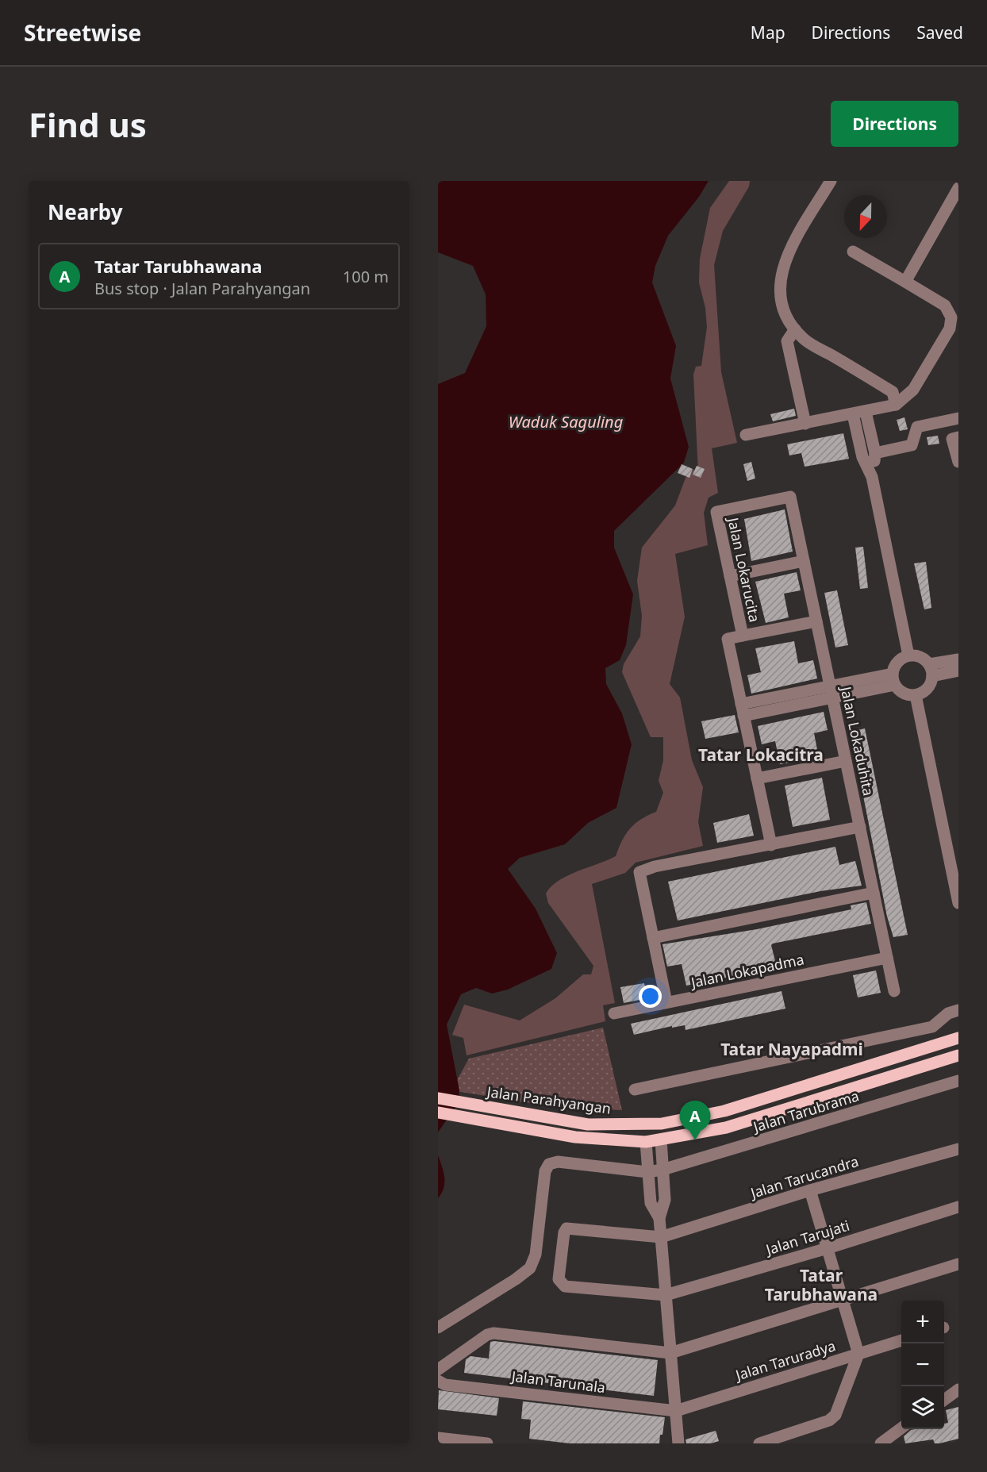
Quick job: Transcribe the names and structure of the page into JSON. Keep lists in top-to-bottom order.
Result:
{
  "streets": {
    "main road": ["Jalan Parahyangan"],
    "street": [
      "Jalan Lokarucita",
      "Jalan Lokaduhita",
      "Jalan Lokapadma",
      "Jalan Tarubrama",
      "Jalan Tarucandra",
      "Jalan Tarujati",
      "Jalan Taruradya",
      "Jalan Tarunala"
    ]
  },
  "crossings": [
    ["Jalan Lokarucita", "Jalan Lokaduhita"],
    ["Jalan Lokaduhita", "Jalan Lokapadma"],
    ["Jalan Taruradya", "Jalan Tarunala"]
  ],
  "districts": ["Tatar Lokacitra", "Tatar Nayapadmi", "Tatar Tarubhawana"],
  "water": ["Waduk Saguling"],
  "north": "bottom",
  "page": {
    "header": "Streetwise",
    "nav": ["Map", "Directions", "Saved"],
    "buttons": "Directions",
    "title": "Find us",
    "heading": "Nearby",
    "list": [
      {
        "mark": "A",
        "name": "Tatar Tarubhawana",
        "note": "Bus stop · Jalan Parahyangan",
        "value": "100 m"
      }
    ],
    "pins": "A",
    "map_buttons": ["+", "−"]
  }
}
